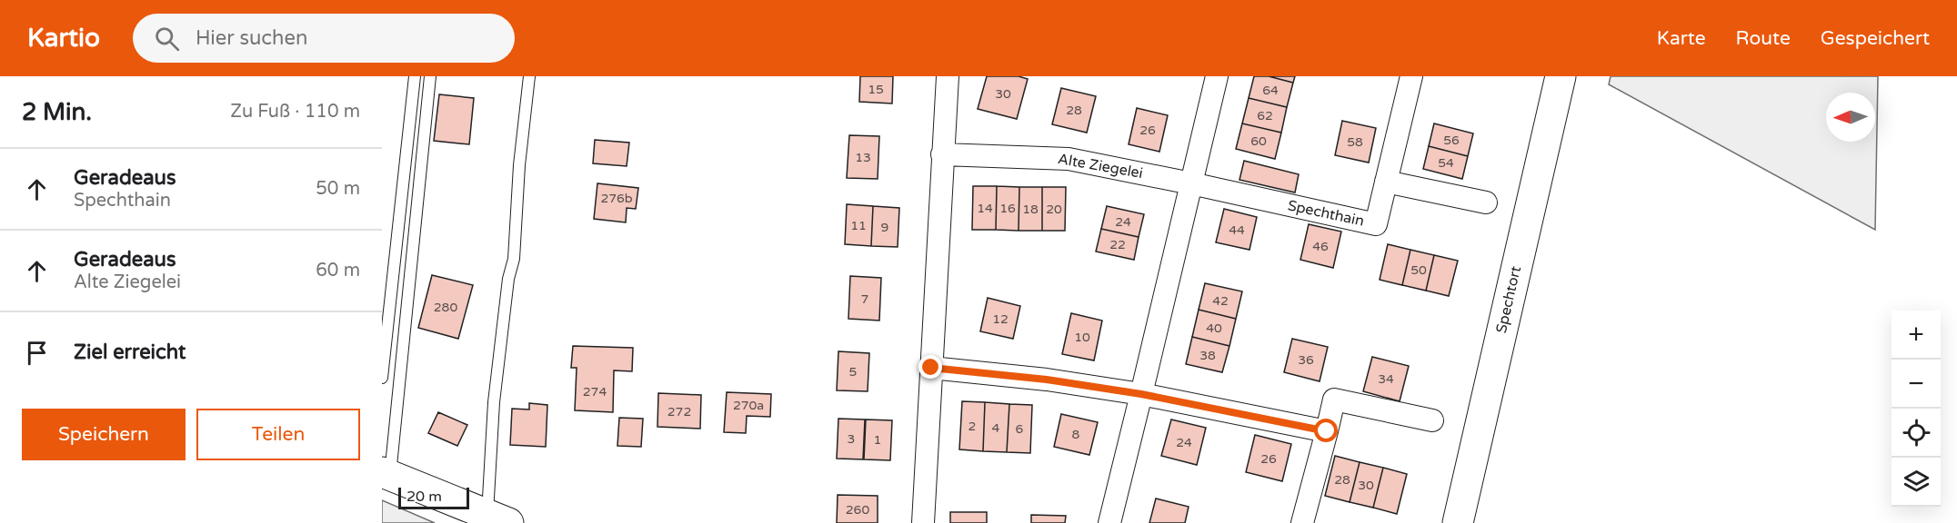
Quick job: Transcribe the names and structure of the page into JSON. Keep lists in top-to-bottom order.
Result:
{
  "streets": {
    "street": ["Alte Ziegelei", "Spechthain", "Spechtort"]
  },
  "crossings": [
    ["Alte Ziegelei", "Spechthain"]
  ],
  "house_numbers": [
    "15",
    "64",
    "30",
    "28",
    "62",
    "26",
    "56",
    "60",
    "58",
    "13",
    "54",
    "276b",
    "14",
    "16",
    "18",
    "20",
    "24",
    "11",
    "9",
    "44",
    "22",
    "46",
    "50",
    "7",
    "42",
    "280",
    "12",
    "40",
    "10",
    "38",
    "36",
    "5",
    "34",
    "274",
    "270a",
    "272",
    "2",
    "4",
    "6",
    "8",
    "3",
    "1",
    "24",
    "26",
    "28",
    "30",
    "260"
  ],
  "scale_bar": "20 m",
  "north": "left",
  "page": {
    "header": "Kartio",
    "search": "Hier suchen",
    "nav": ["Karte", "Route", "Gespeichert"],
    "heading": ["2 Min.", "Zu Fuß · 110 m"],
    "list": [
      ["Geradeaus", "Spechthain", "50 m"],
      ["Geradeaus", "Alte Ziegelei", "60 m"],
      "Ziel erreicht"
    ],
    "map_buttons": ["+", "−"],
    "buttons": ["Speichern", "Teilen"],
    "scale": "20 m"
  }
}
